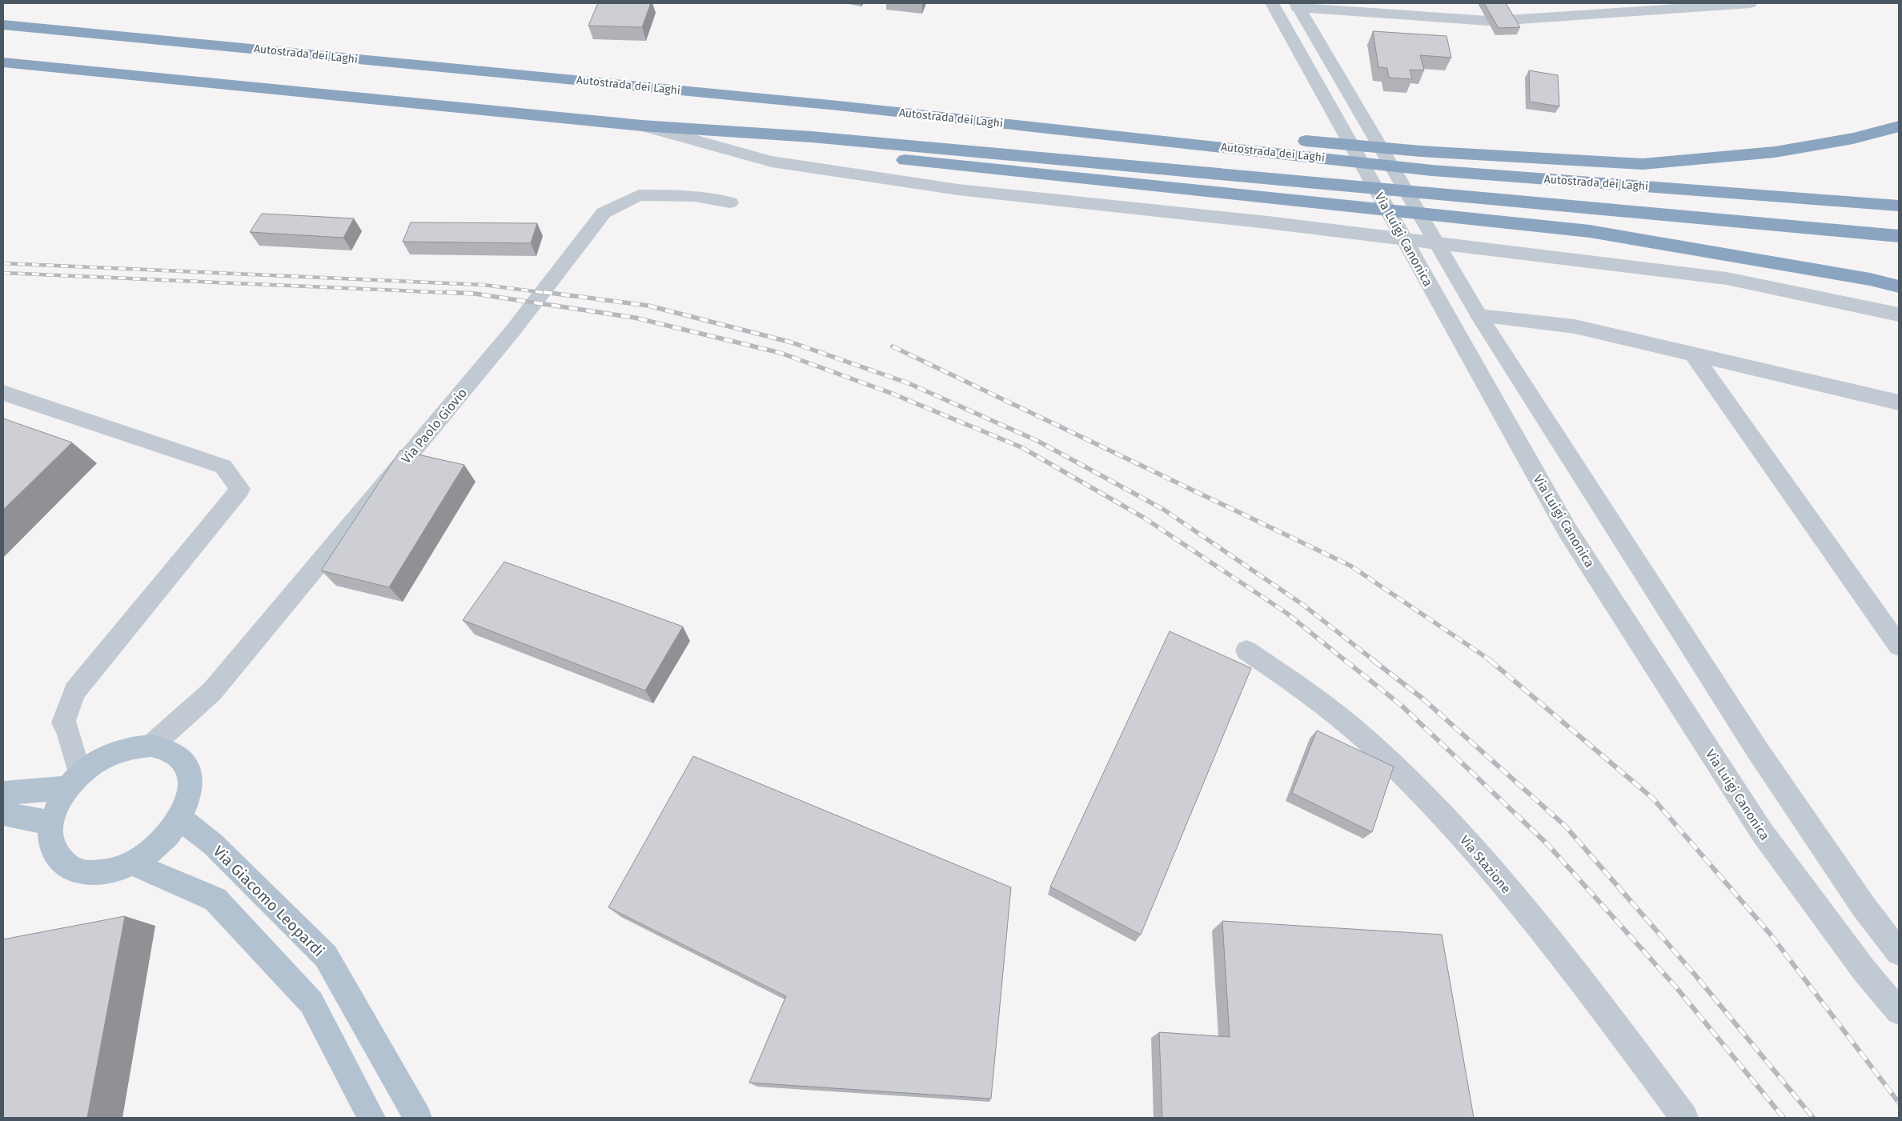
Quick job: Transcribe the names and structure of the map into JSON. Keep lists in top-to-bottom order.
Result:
{
  "streets": {
    "highway": ["Autostrada dei Laghi"],
    "main road": ["Via Giacomo Leopardi"],
    "street": ["Via Luigi Canonica", "Via Paolo Giovio", "Via Stazione"]
  },
  "crossings": [
    ["Via Paolo Giovio", "Via Giacomo Leopardi"]
  ]
}
